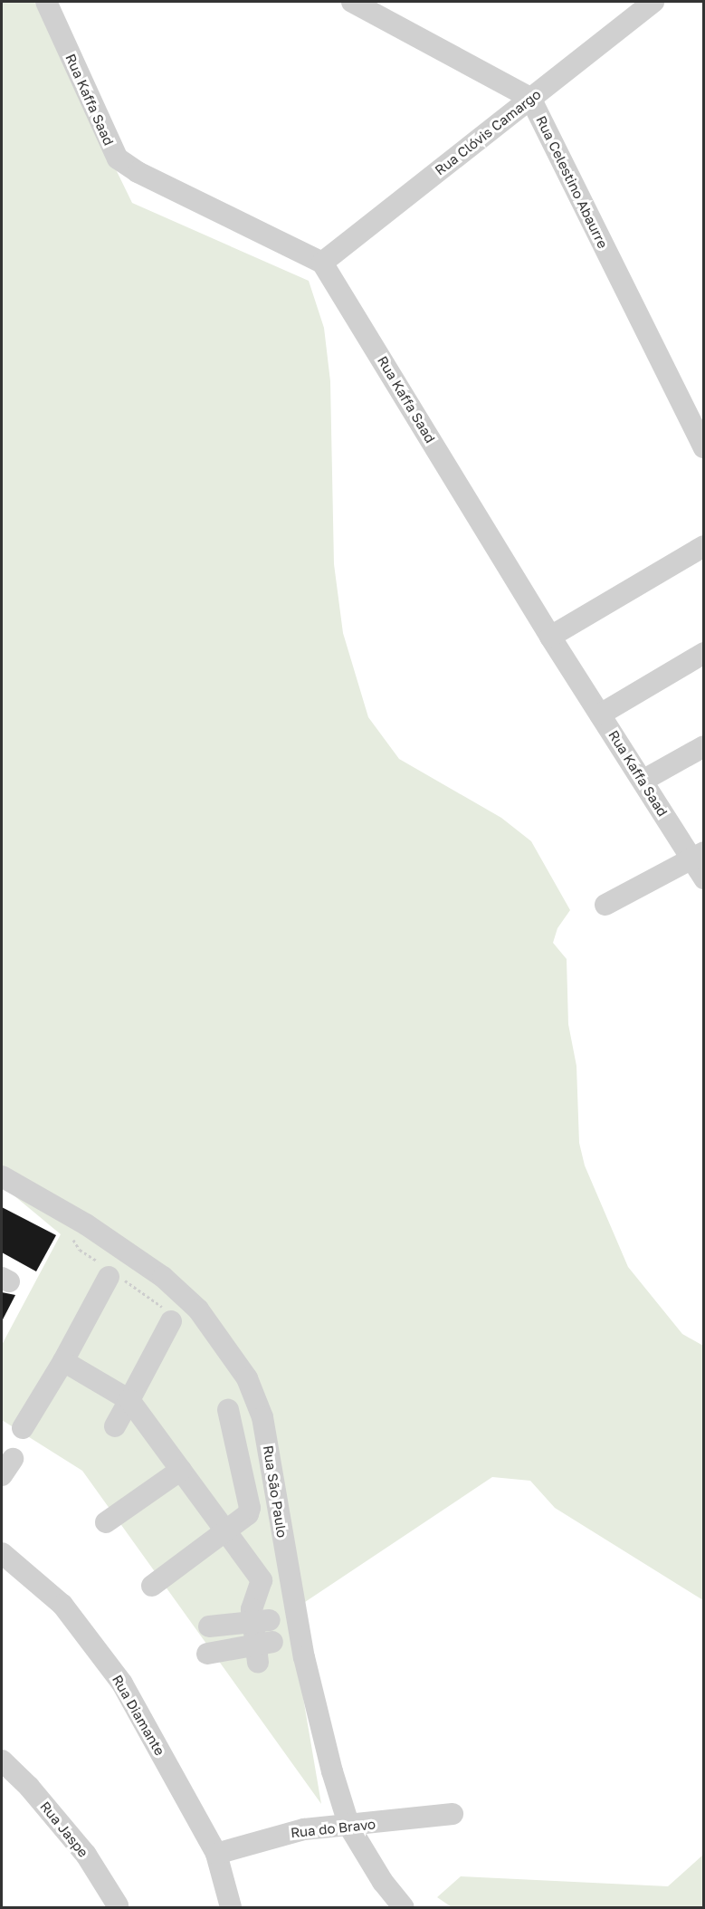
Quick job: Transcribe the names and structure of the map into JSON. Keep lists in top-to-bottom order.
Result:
{
  "streets": {
    "street": [
      "Rua Kaffa Saad",
      "Rua Clóvis Camargo",
      "Rua Celestino Abaurre",
      "Rua São Paulo",
      "Rua Diamante",
      "Rua do Bravo",
      "Rua Jaspe"
    ]
  },
  "crossings": [
    ["Rua Kaffa Saad", "Rua Clóvis Camargo"],
    ["Rua Clóvis Camargo", "Rua Celestino Abaurre"],
    ["Rua São Paulo", "Rua do Bravo"],
    ["Rua Diamante", "Rua do Bravo"]
  ]
}
